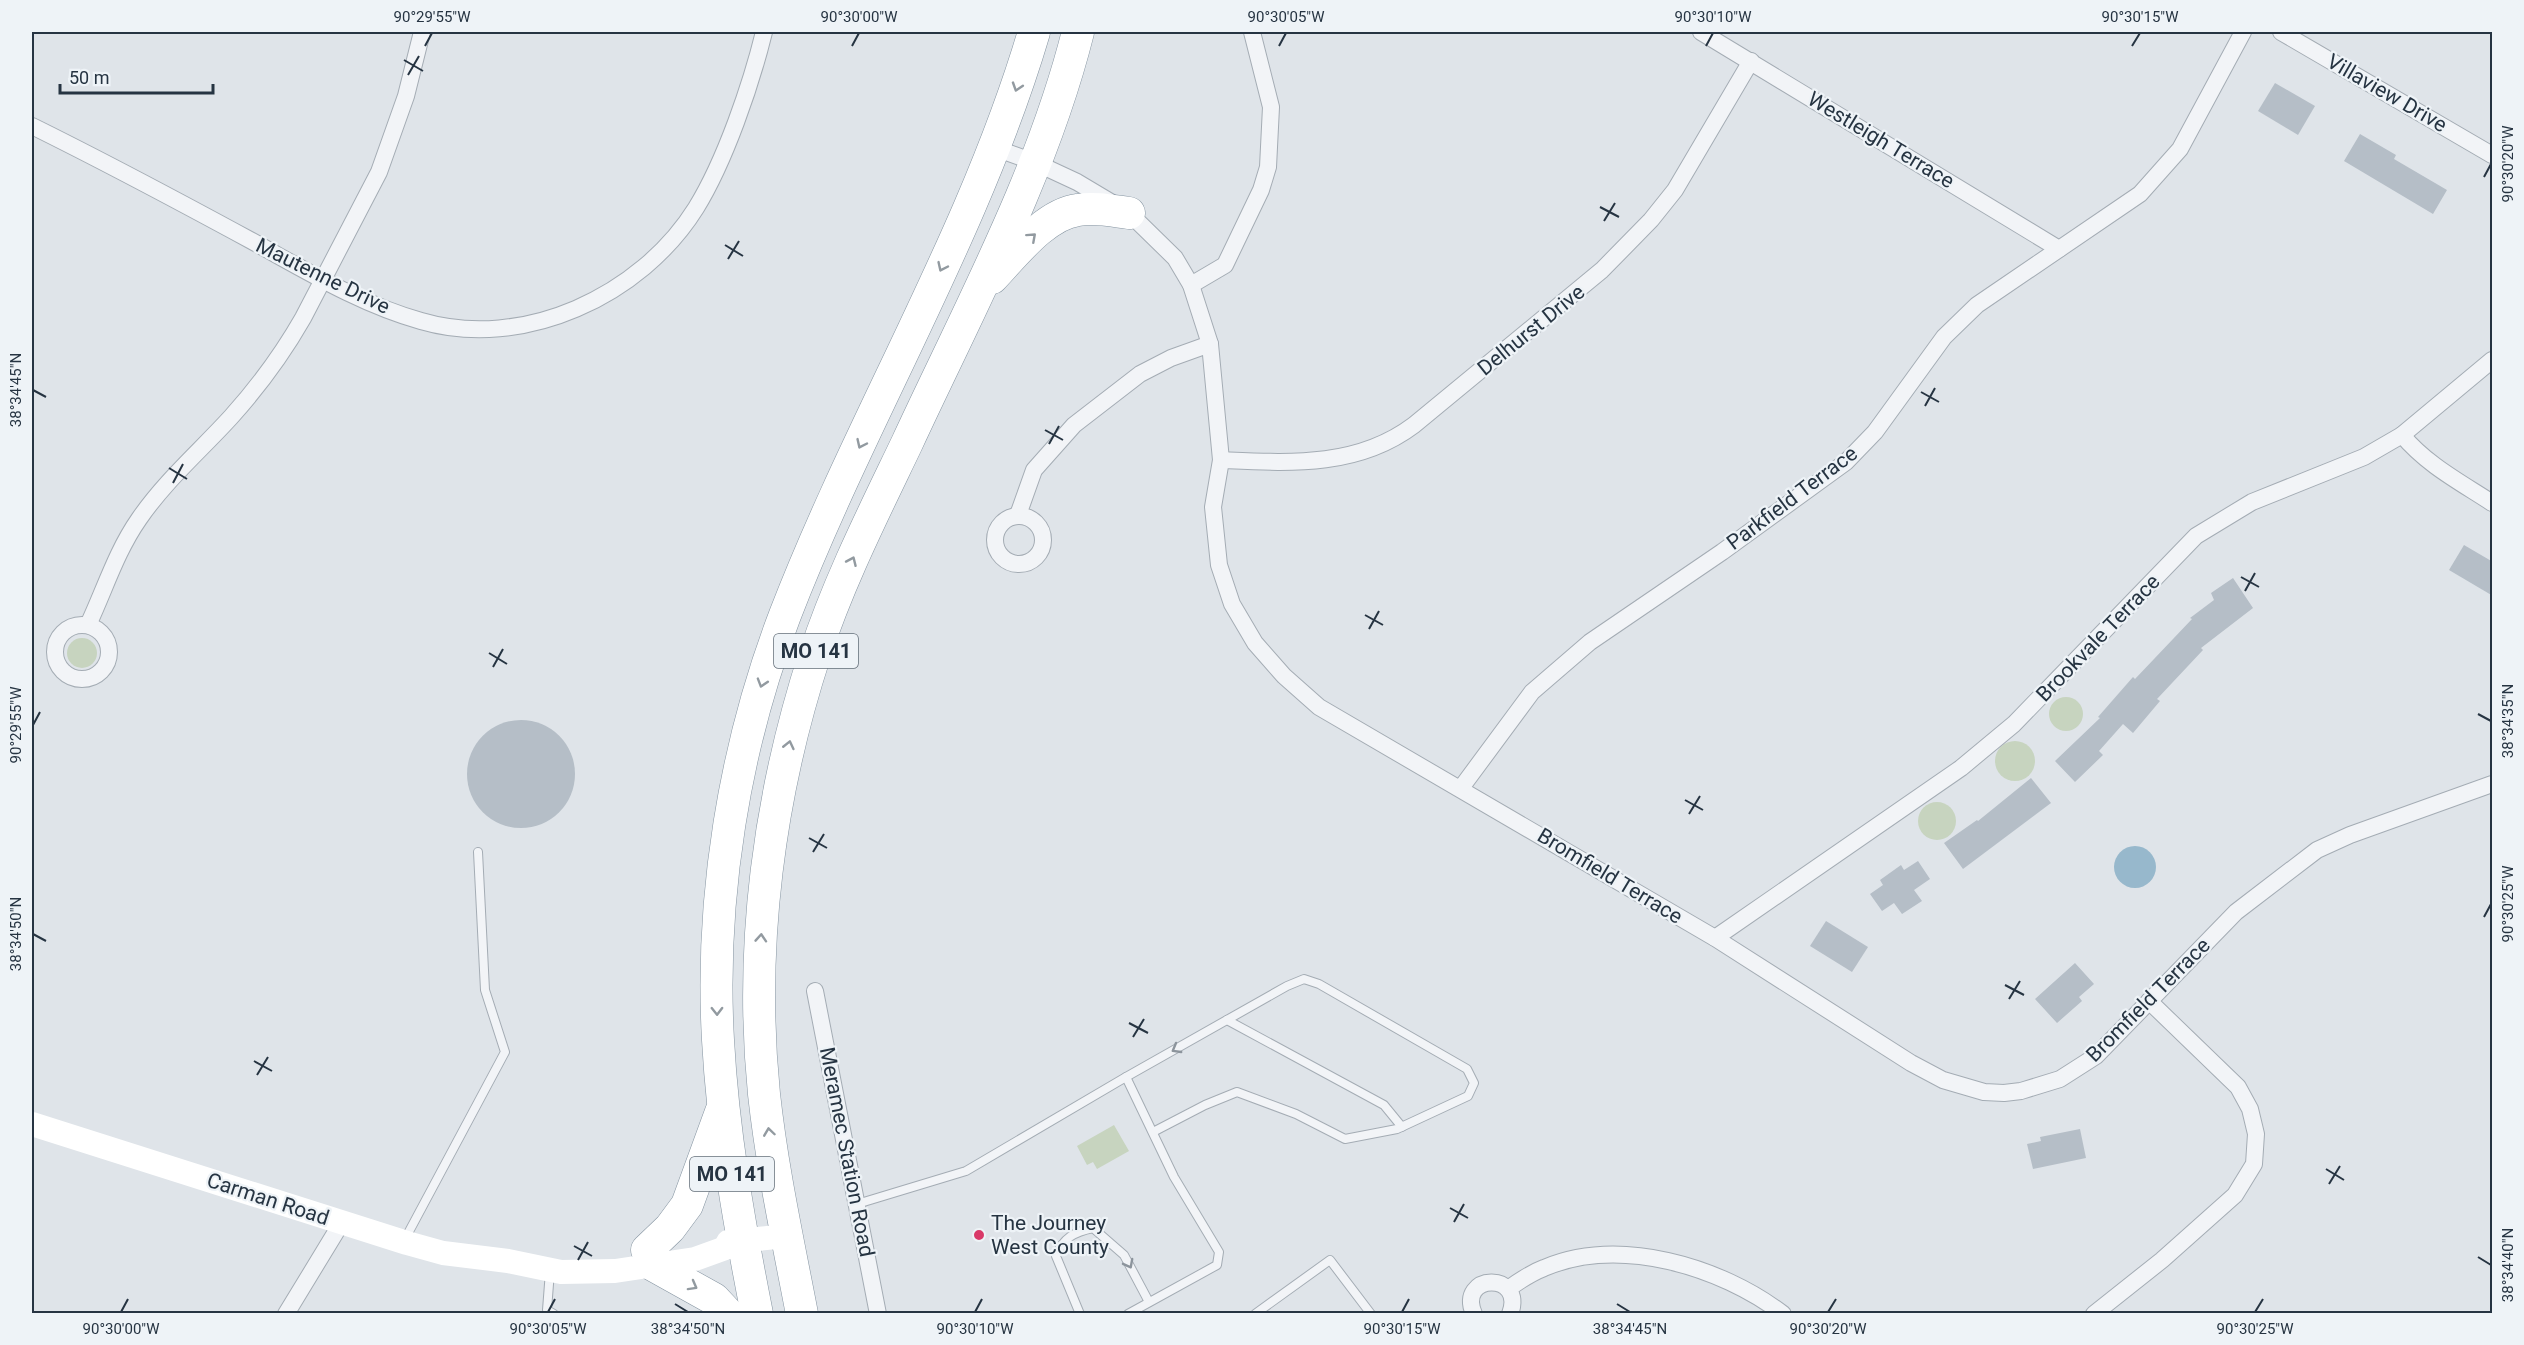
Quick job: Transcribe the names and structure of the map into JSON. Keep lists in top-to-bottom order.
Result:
{
  "streets": {
    "highway": ["MO 141"],
    "street": [
      "Villaview Drive",
      "Westleigh Terrace",
      "Mautenne Drive",
      "Delhurst Drive",
      "Parkfield Terrace",
      "Brookvale Terrace",
      "Bromfield Terrace",
      "Meramec Station Road",
      "Carman Road"
    ]
  },
  "crossings": [
    ["Westleigh Terrace", "Delhurst Drive"],
    ["Westleigh Terrace", "Parkfield Terrace"],
    ["Delhurst Drive", "Bromfield Terrace"],
    ["Parkfield Terrace", "Bromfield Terrace"],
    ["Brookvale Terrace", "Bromfield Terrace"],
    ["MO 141", "Bromfield Terrace"],
    ["MO 141", "Carman Road"]
  ],
  "places": ["The Journey West County"],
  "scale_bar": "50 m",
  "coordinates": [
    "90°29'55\"W",
    "90°30'00\"W",
    "90°30'05\"W",
    "90°30'10\"W",
    "90°30'15\"W",
    "90°30'20\"W",
    "38°34'45\"N",
    "38°34'35\"N",
    "90°30'25\"W",
    "38°34'50\"N",
    "38°34'40\"N"
  ]
}
